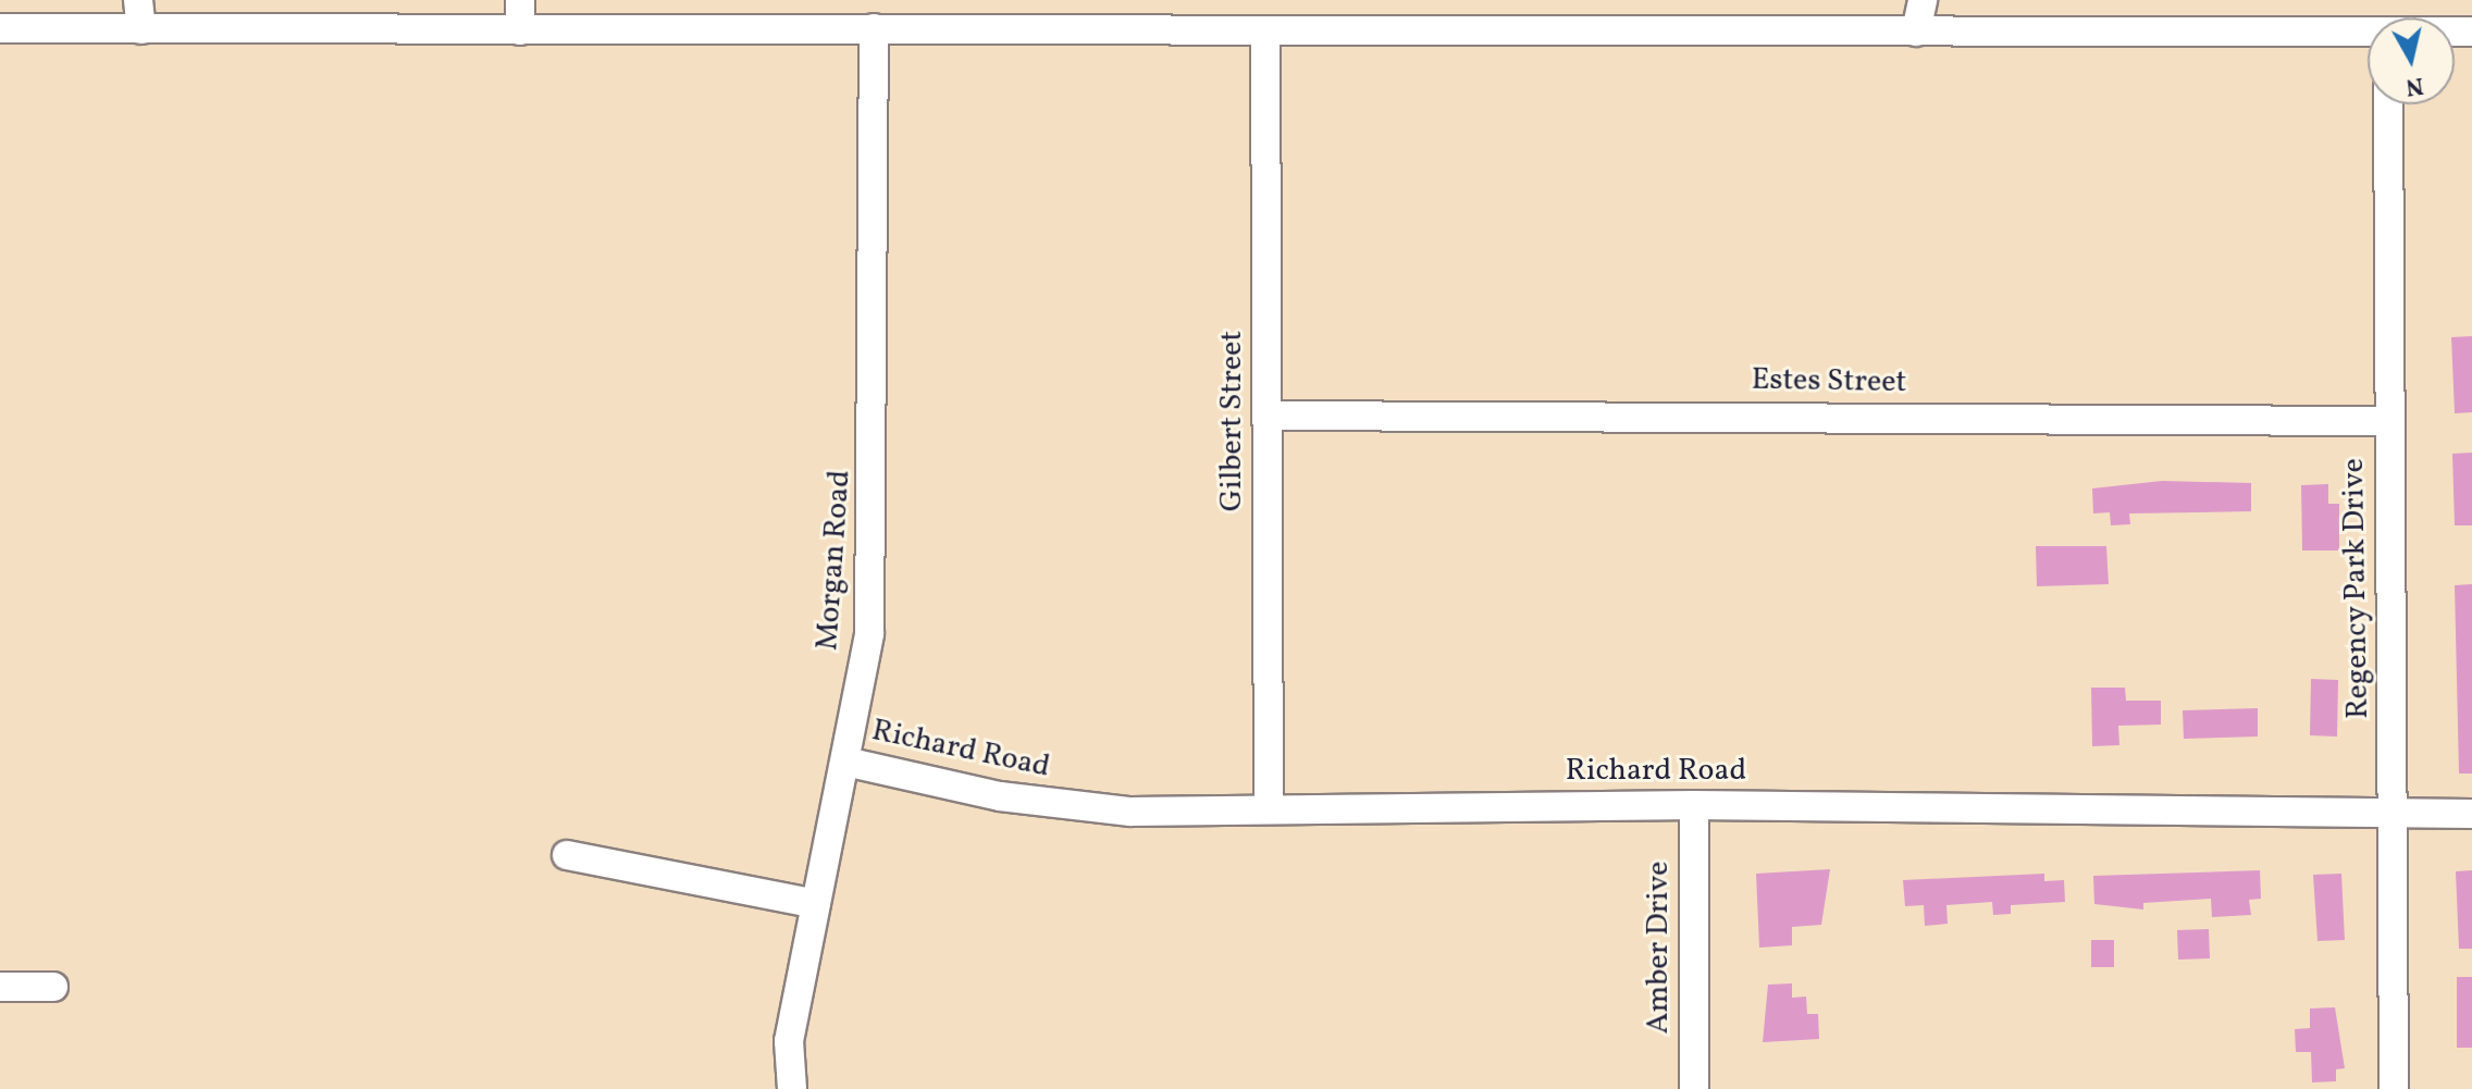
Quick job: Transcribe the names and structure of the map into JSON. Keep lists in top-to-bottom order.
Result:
{
  "streets": {
    "street": [
      "Estes Street",
      "Gilbert Street",
      "Morgan Road",
      "Regency Park Drive",
      "Richard Road",
      "Amber Drive"
    ]
  },
  "crossings": [
    ["Estes Street", "Gilbert Street"],
    ["Estes Street", "Regency Park Drive"],
    ["Gilbert Street", "Richard Road"],
    ["Morgan Road", "Richard Road"],
    ["Regency Park Drive", "Richard Road"],
    ["Richard Road", "Amber Drive"]
  ],
  "north": "bottom"
}
